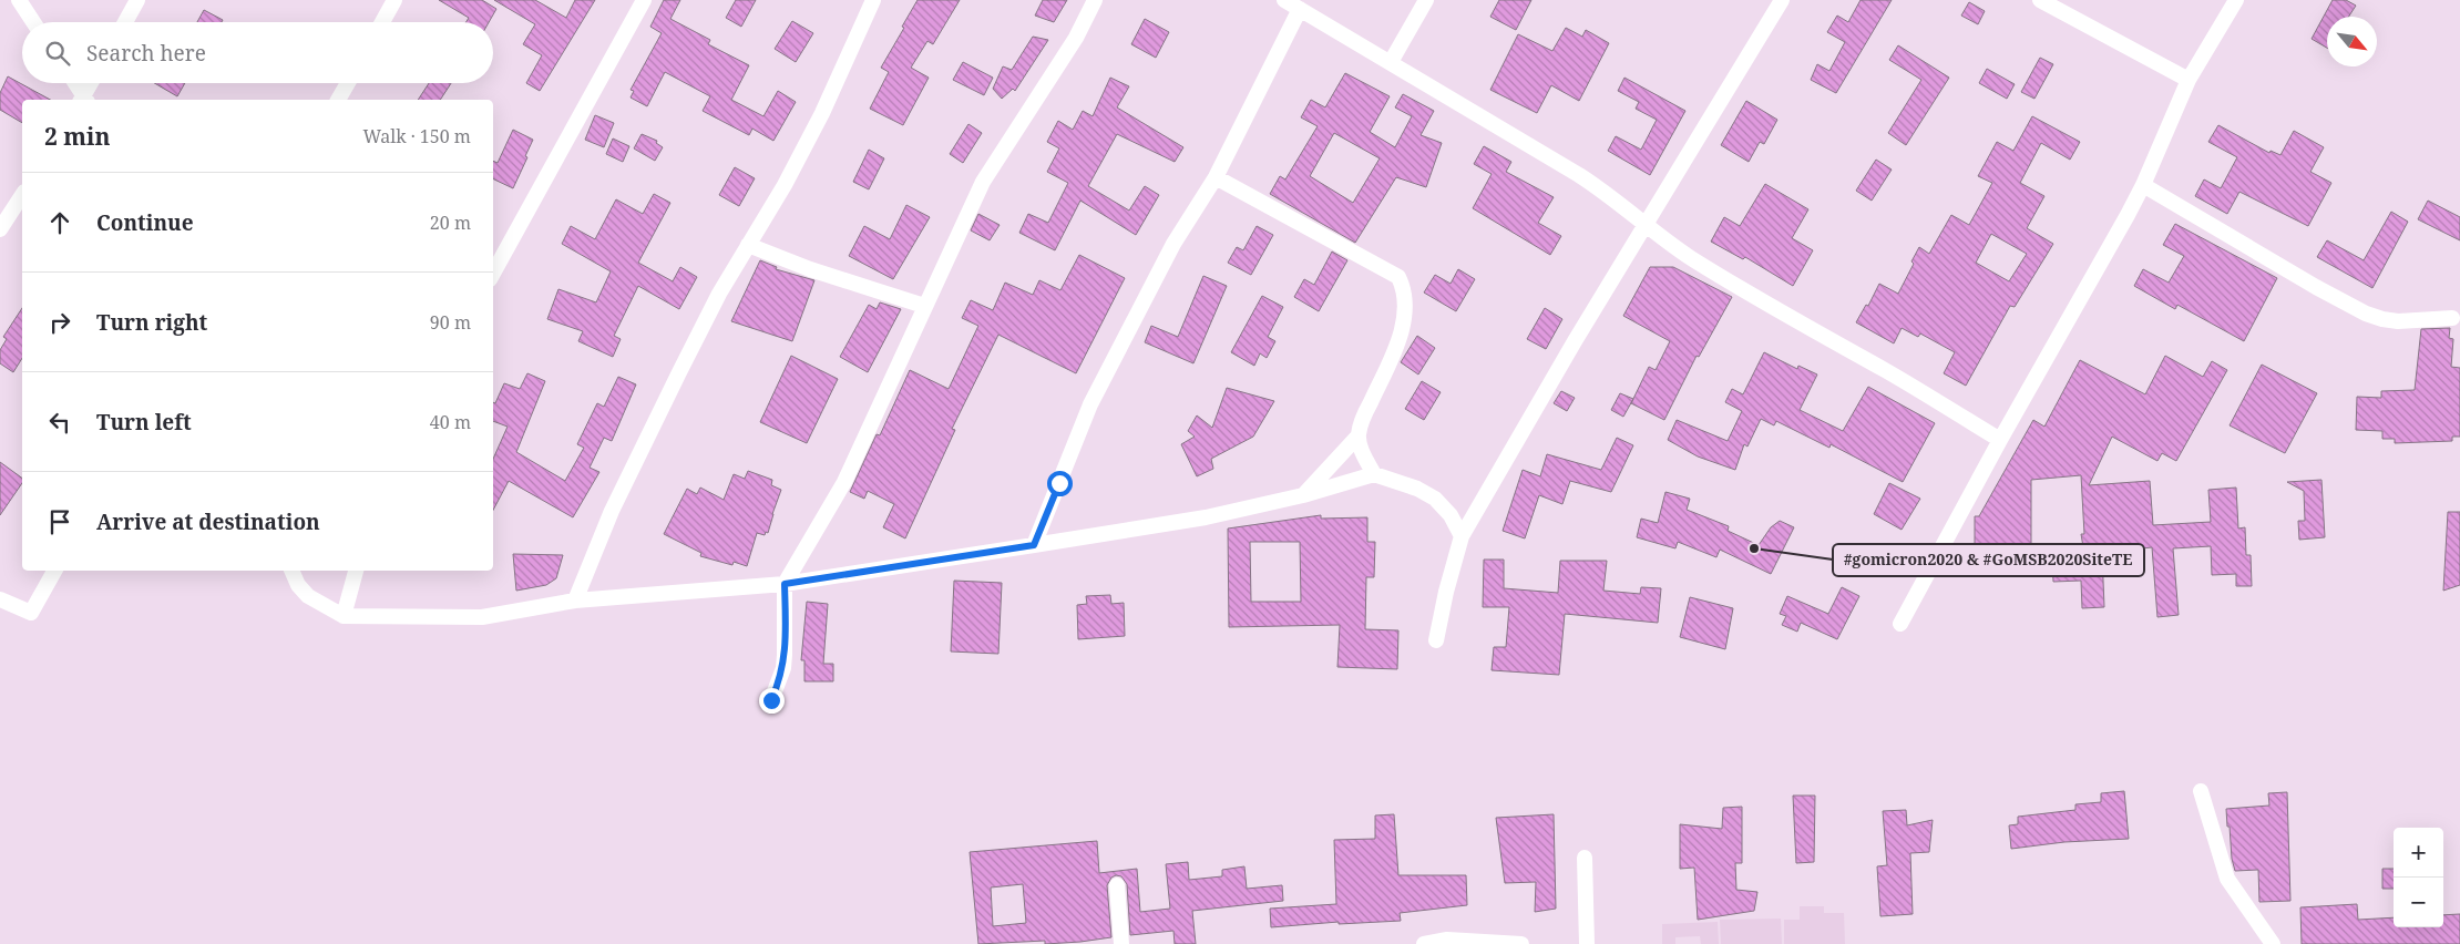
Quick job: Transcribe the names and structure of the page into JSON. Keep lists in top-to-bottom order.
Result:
{
  "places": ["#gomicron2020 & #GoMSB2020SiteTE"],
  "north": "bottom right",
  "page": {
    "search": "Search here",
    "heading": ["2 min", "Walk · 150 m"],
    "list": [
      ["Continue", "20 m"],
      ["Turn right", "90 m"],
      ["Turn left", "40 m"],
      "Arrive at destination"
    ],
    "map_buttons": ["+", "−"]
  }
}
